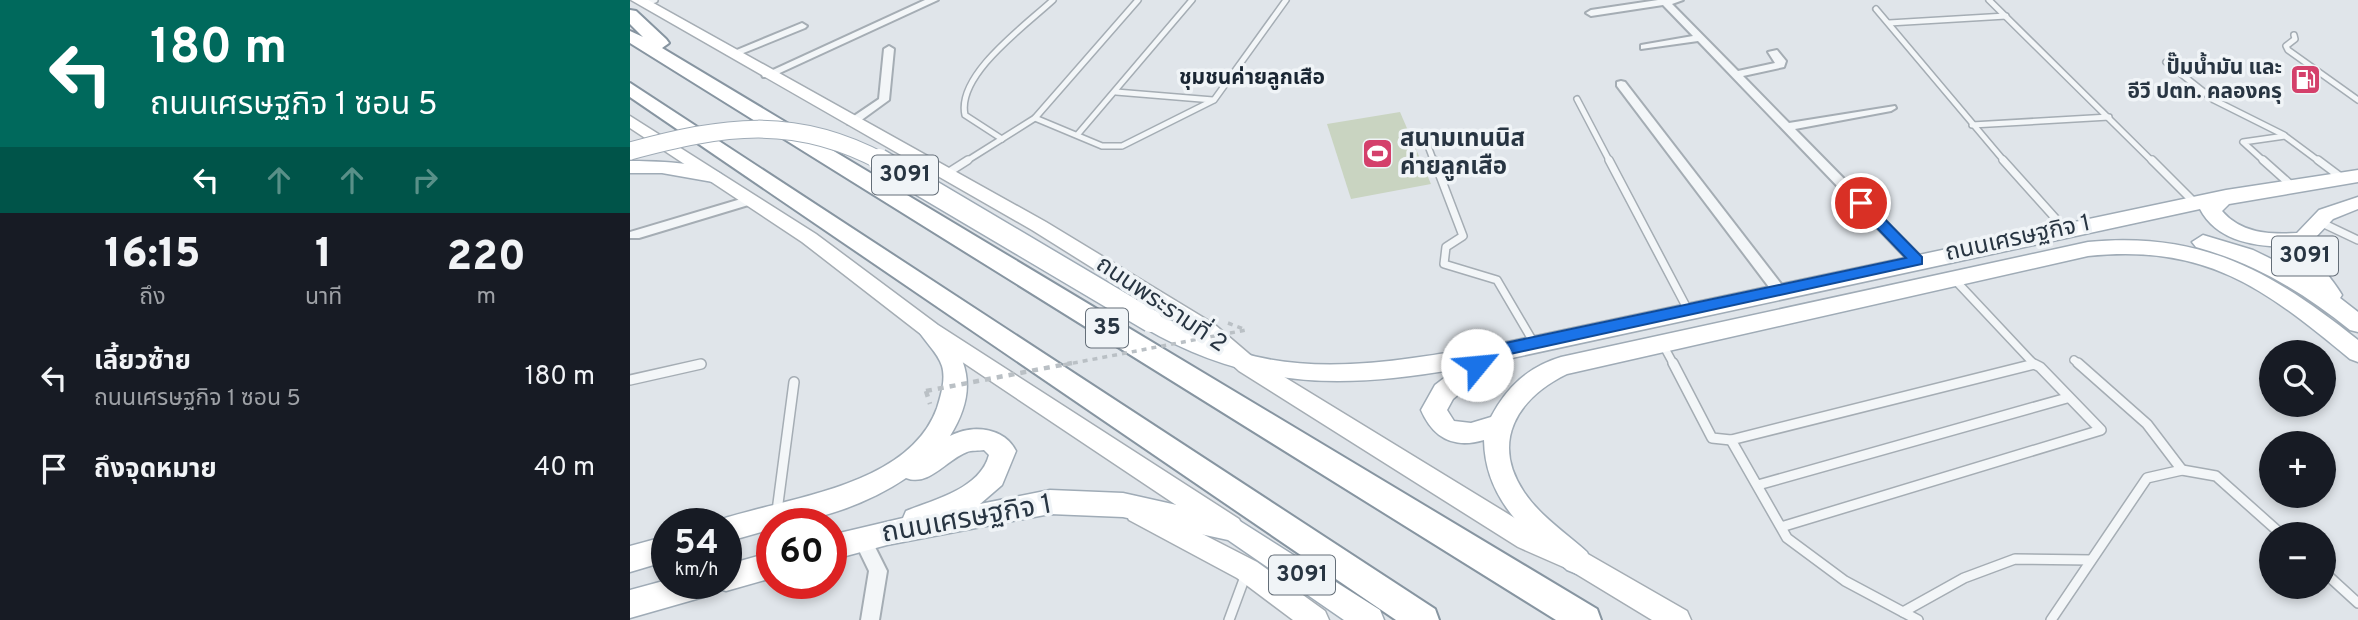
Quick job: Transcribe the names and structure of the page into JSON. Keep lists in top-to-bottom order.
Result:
{
  "streets": {
    "highway": ["ถนนพระรามที่ 2", "35"],
    "main road": ["3091", "ถนนเศรษฐกิจ 1"]
  },
  "crossings": [
    ["ถนนเศรษฐกิจ 1", "ถนนพระรามที่ 2"]
  ],
  "districts": ["ชุมชนค่ายลูกเสือ"],
  "places": {
    "fuel station": ["ปั๊มน้ำมัน และ อีวี ปตท. คลองครุ"],
    "sports": ["สนามเทนนิส ค่ายลูกเสือ"]
  },
  "page": {
    "turn": ["180 m", "ถนนเศรษฐกิจ 1 ซอน 5"],
    "eta": [
      "16:15",
      "ถึง",
      "1",
      "นาที",
      "220",
      "m"
    ],
    "list": [
      {
        "name": "เลี้ยวซ้าย",
        "note": "ถนนเศรษฐกิจ 1 ซอน 5",
        "value": "180 m"
      },
      {
        "name": "ถึงจุดหมาย",
        "value": "40 m"
      }
    ],
    "map_buttons": ["+", "−"],
    "speed": "54 km/h",
    "limit": "60"
  }
}
